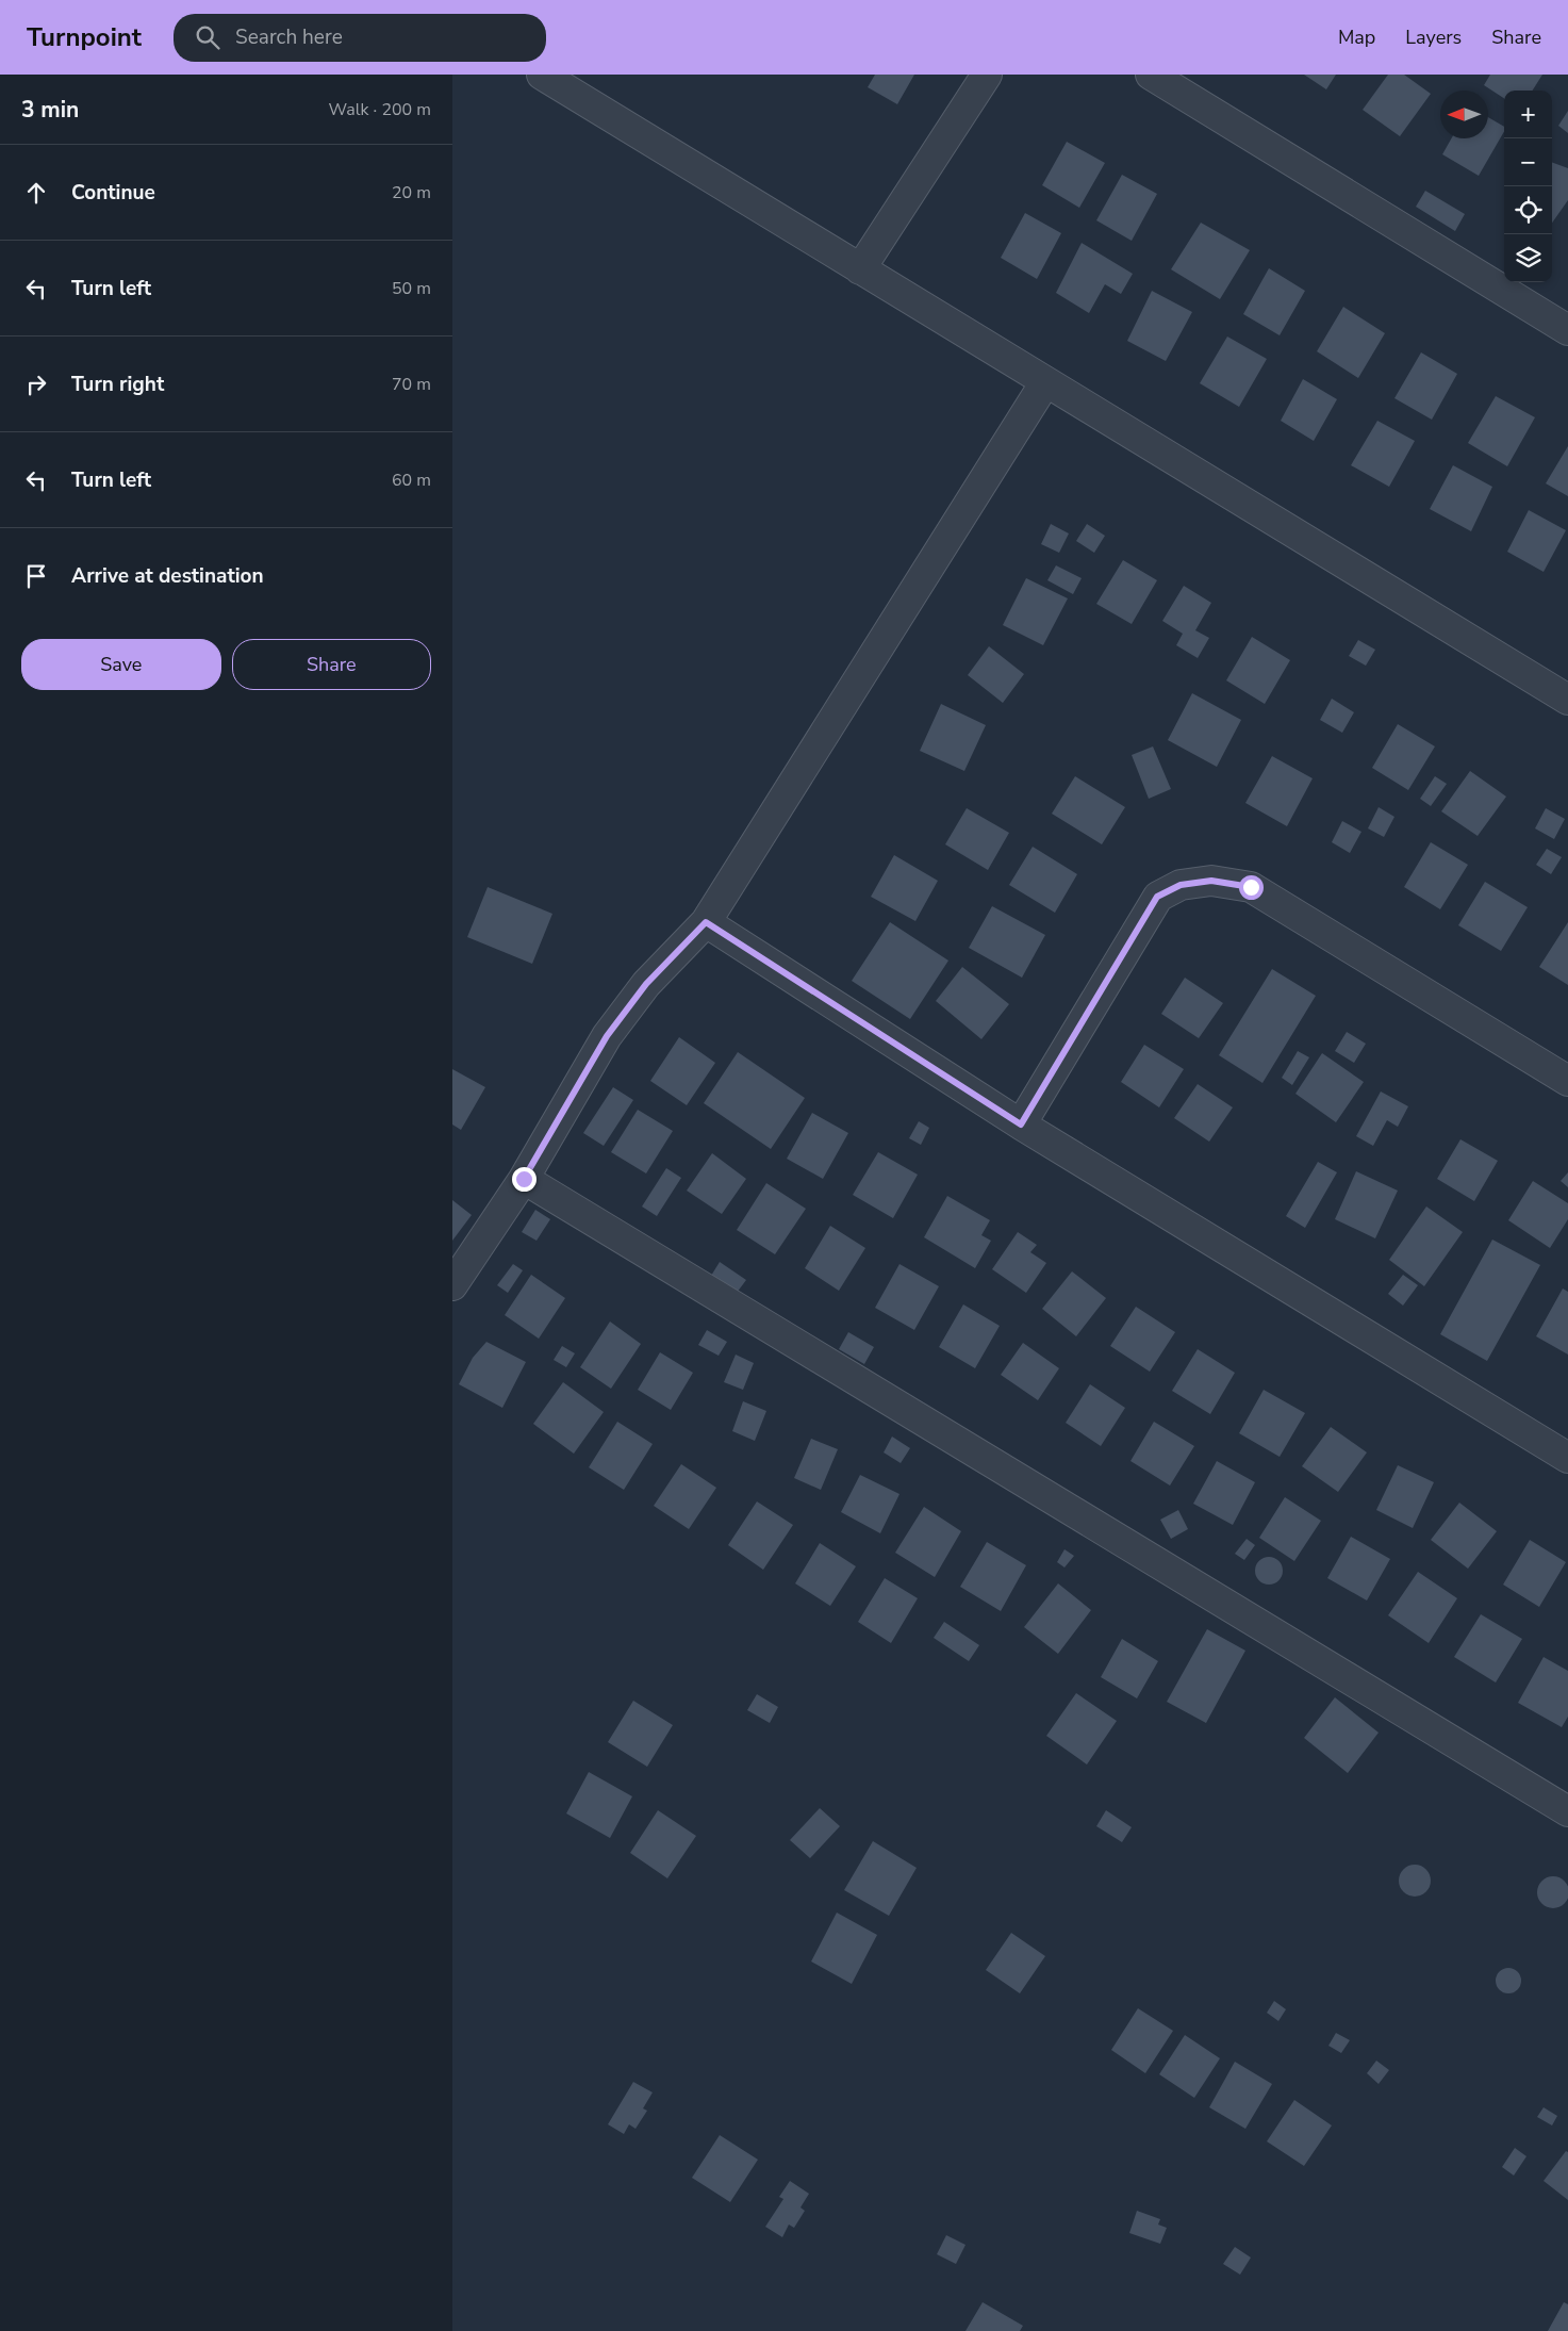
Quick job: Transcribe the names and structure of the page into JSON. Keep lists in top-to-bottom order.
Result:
{
  "north": "left",
  "page": {
    "header": "Turnpoint",
    "search": "Search here",
    "nav": ["Map", "Layers", "Share"],
    "heading": ["3 min", "Walk · 200 m"],
    "map_buttons": ["+", "−"],
    "list": [
      ["Continue", "20 m"],
      ["Turn left", "50 m"],
      ["Turn right", "70 m"],
      ["Turn left", "60 m"],
      "Arrive at destination"
    ],
    "buttons": ["Save", "Share"]
  }
}
